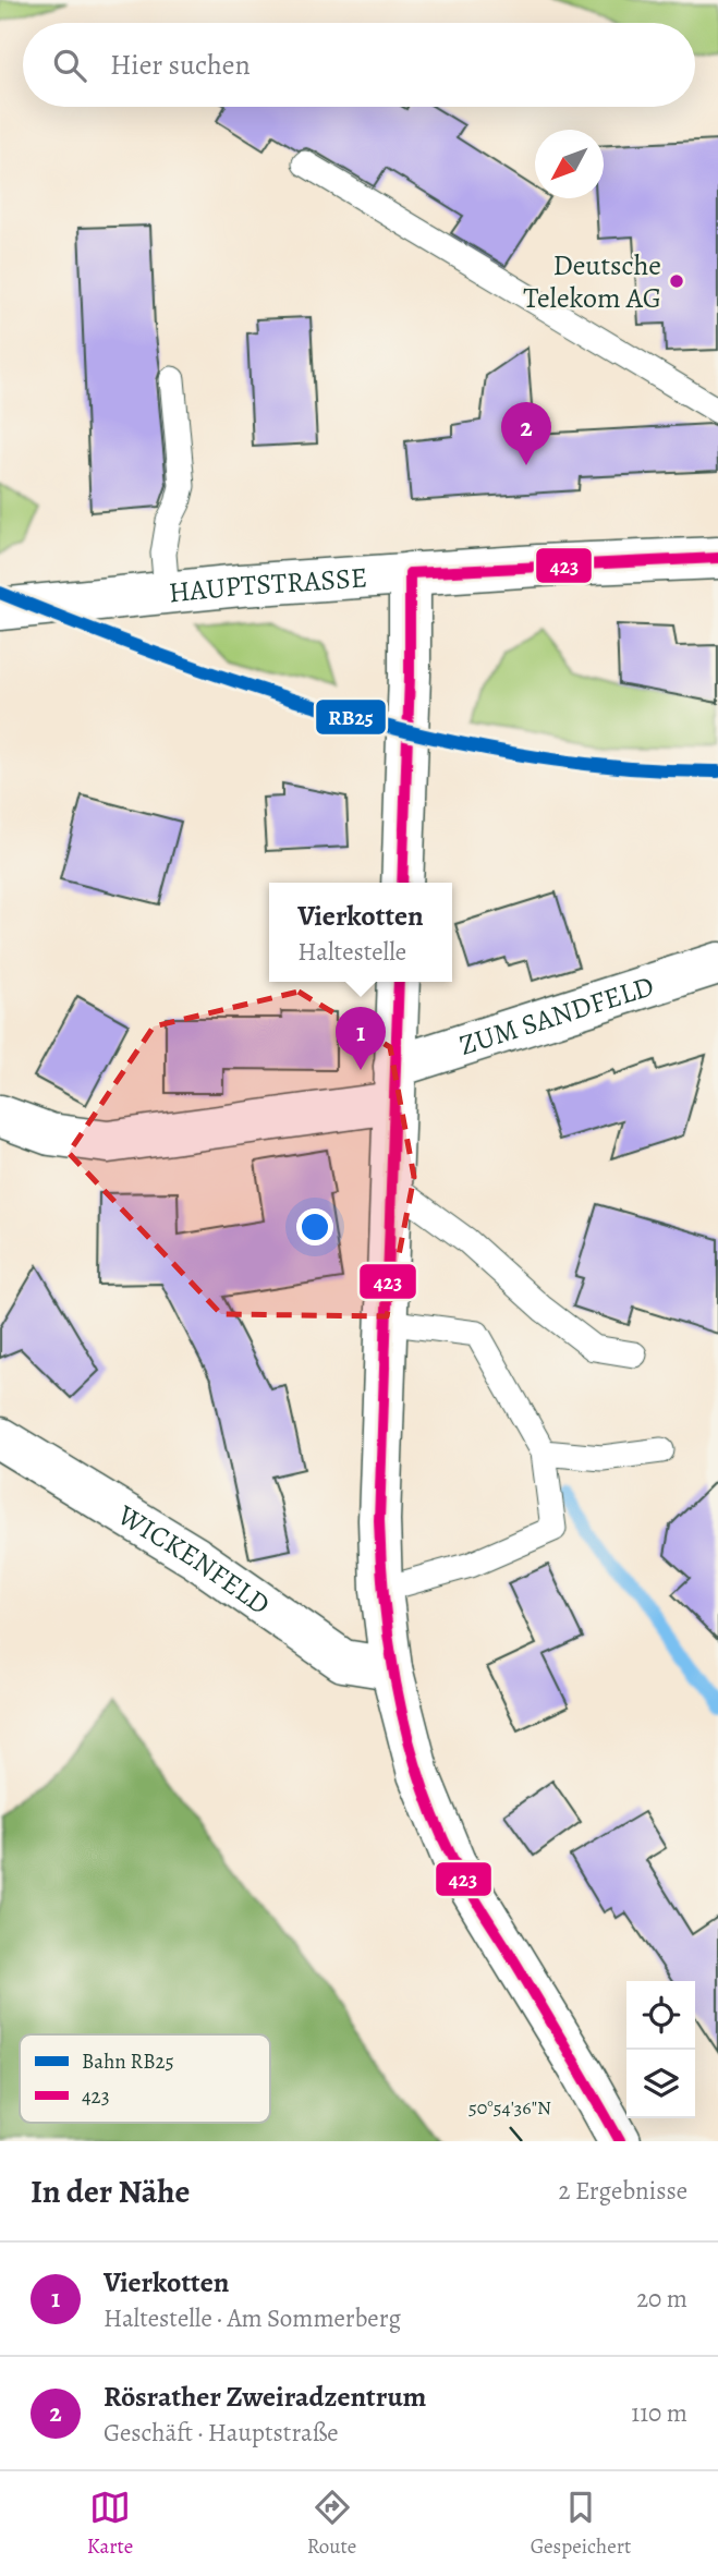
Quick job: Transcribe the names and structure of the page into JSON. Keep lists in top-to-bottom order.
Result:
{
  "streets": {
    "street": ["HAUPTSTRASSE", "ZUM SANDFELD", "WICKENFELD"]
  },
  "places": ["Deutsche Telekom AG"],
  "lines": ["transit line 423", "rail line RB25"],
  "legend": ["Bahn RB25", "423"],
  "north": "bottom left",
  "page": {
    "search": "Hier suchen",
    "pins": ["2", "1"],
    "popup": ["Vierkotten", "Haltestelle"],
    "heading": ["In der Nähe", "2 Ergebnisse"],
    "list": [
      {
        "mark": "1",
        "name": "Vierkotten",
        "note": "Haltestelle · Am Sommerberg",
        "value": "20 m"
      },
      {
        "mark": "2",
        "name": "Rösrather Zweiradzentrum",
        "note": "Geschäft · Hauptstraße",
        "value": "110 m"
      }
    ],
    "nav": ["Karte", "Route", "Gespeichert"]
  },
  "coordinates": ["50°54'36\"N"]
}
